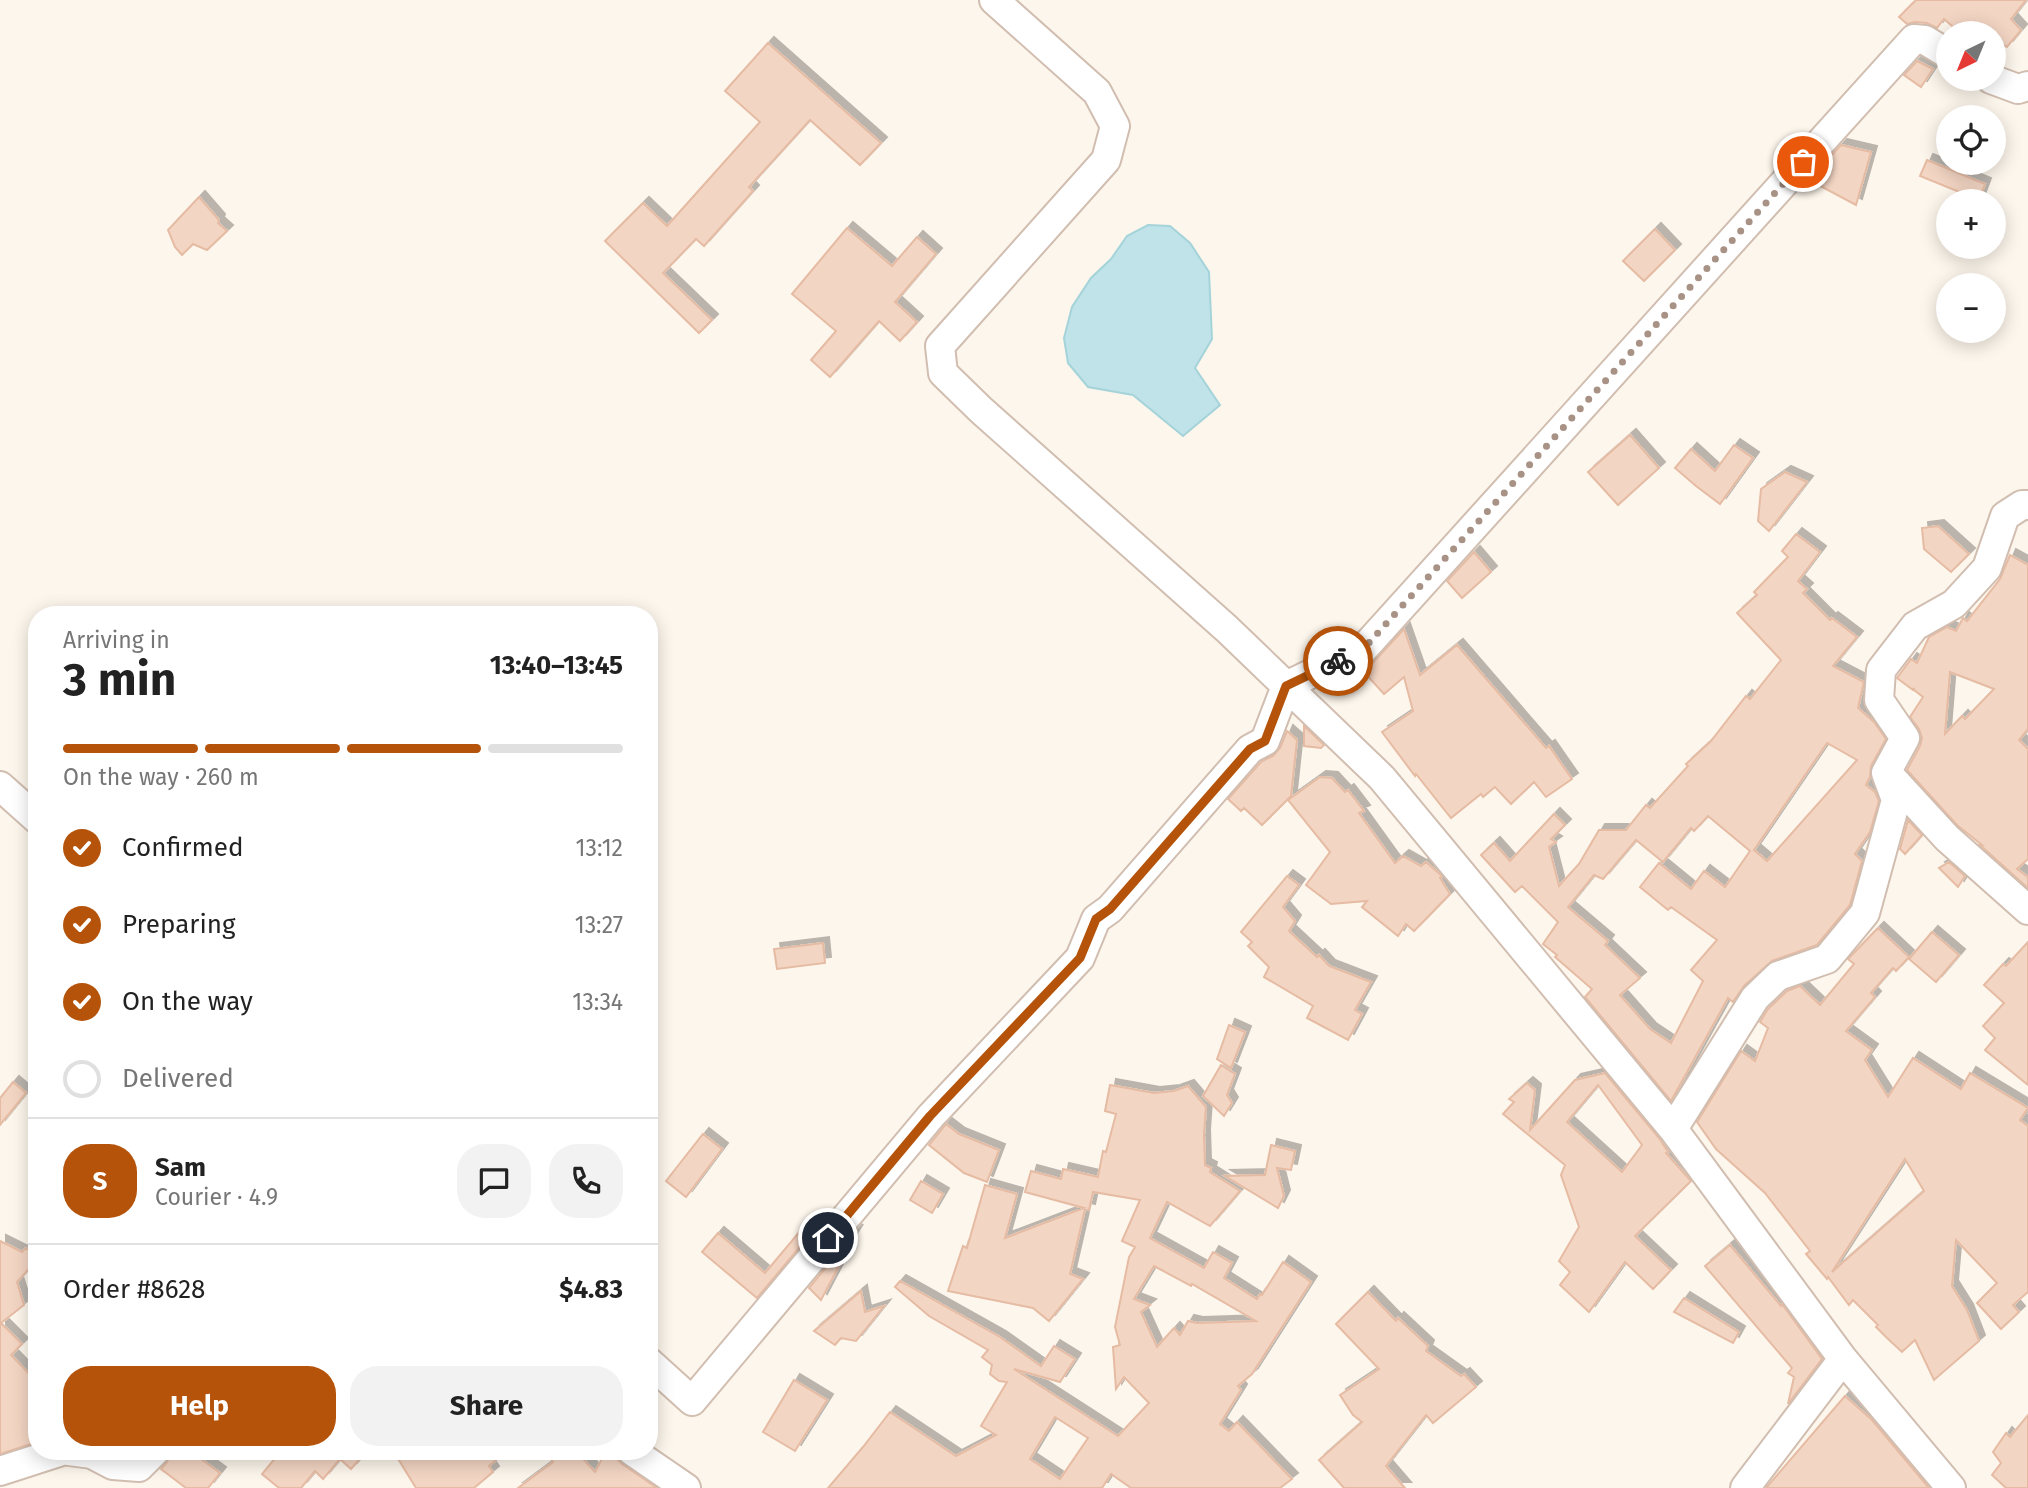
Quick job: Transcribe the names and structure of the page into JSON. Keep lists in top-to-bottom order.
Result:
{
  "north": "bottom left",
  "page": {
    "map_buttons": ["+", "−"],
    "heading": ["3 min", "Arriving in", "13:40–13:45"],
    "panel": [
      "Sam",
      "Courier · 4.9",
      "Order #8628",
      "$4.83"
    ],
    "bar": "On the way · 260 m",
    "list": [
      ["Confirmed", "13:12"],
      ["Preparing", "13:27"],
      ["On the way", "13:34"],
      "Delivered"
    ],
    "round": "S",
    "buttons": ["Help", "Share"]
  }
}
